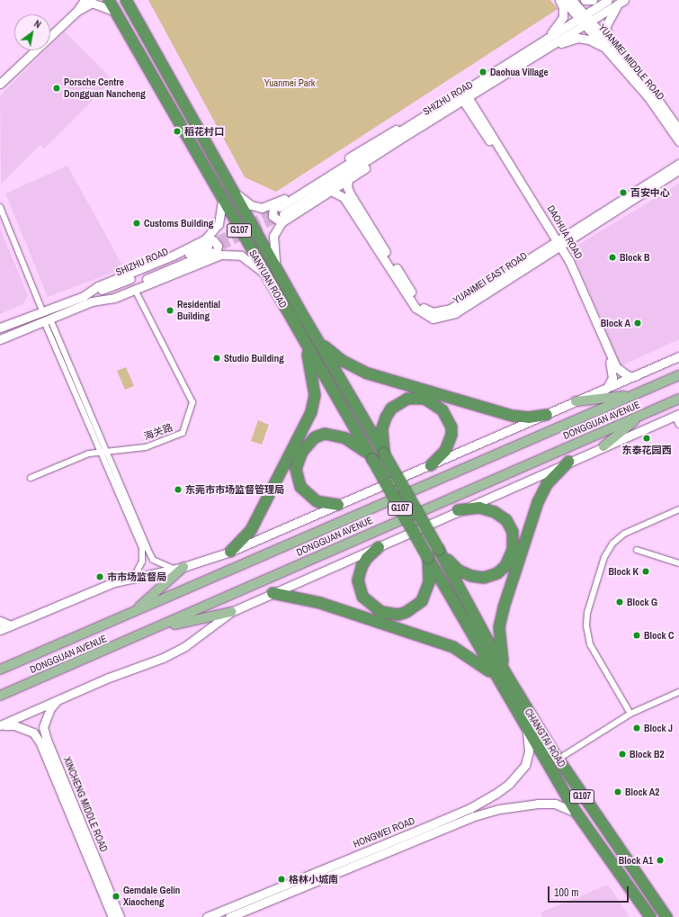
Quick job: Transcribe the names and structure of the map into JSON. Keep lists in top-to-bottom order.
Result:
{
  "streets": {
    "highway": ["G107", "SANYUAN ROAD", "CHANGTAI ROAD"],
    "main road": ["DONGGUAN AVENUE"],
    "street": [
      "YUANMEI MIDDLE ROAD",
      "SHIZHU ROAD",
      "DAOHUA ROAD",
      "YUANMEI EAST ROAD",
      "海关路",
      "XINCHENG MIDDLE ROAD",
      "HONGWEI ROAD"
    ]
  },
  "crossings": [
    ["YUANMEI MIDDLE ROAD", "SHIZHU ROAD"],
    ["SHIZHU ROAD", "DAOHUA ROAD"],
    ["DAOHUA ROAD", "YUANMEI EAST ROAD"],
    ["SANYUAN ROAD", "CHANGTAI ROAD"],
    ["CHANGTAI ROAD", "HONGWEI ROAD"]
  ],
  "parks": ["Yuanmei Park"],
  "places": [
    "Daohua Village",
    "Porsche Centre Dongguan Nancheng",
    "稻花村口",
    "百安中心",
    "Customs Building",
    "Block B",
    "Residential Building",
    "Block A",
    "Studio Building",
    "东泰花园西",
    "东莞市市场监督管理局",
    "Block K",
    "市市场监督局",
    "Block G",
    "Block C",
    "Block J",
    "Block B2",
    "Block A2",
    "Block A1",
    "格林小城南",
    "Gemdale Gelin Xiaocheng"
  ],
  "scale_bar": "100 m",
  "north": "top right"
}
